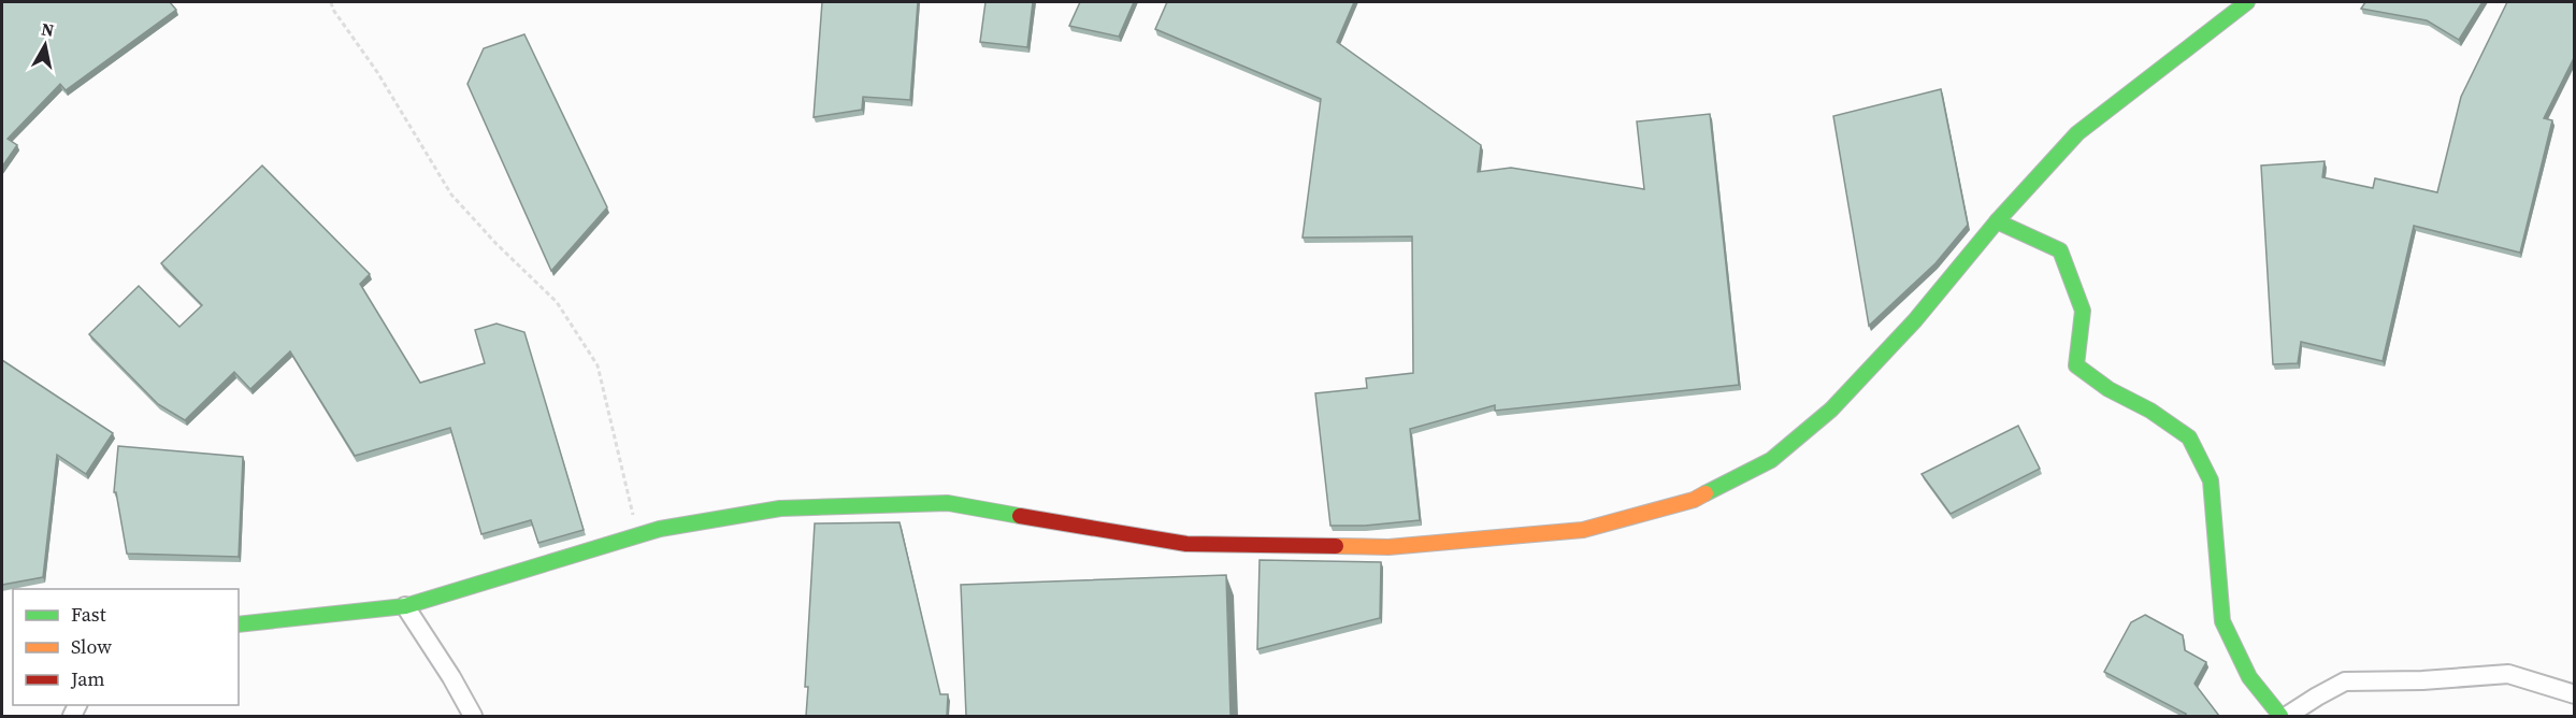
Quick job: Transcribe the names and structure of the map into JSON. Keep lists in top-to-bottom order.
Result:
{
  "legend": ["Fast", "Slow", "Jam"],
  "north": "top"
}
